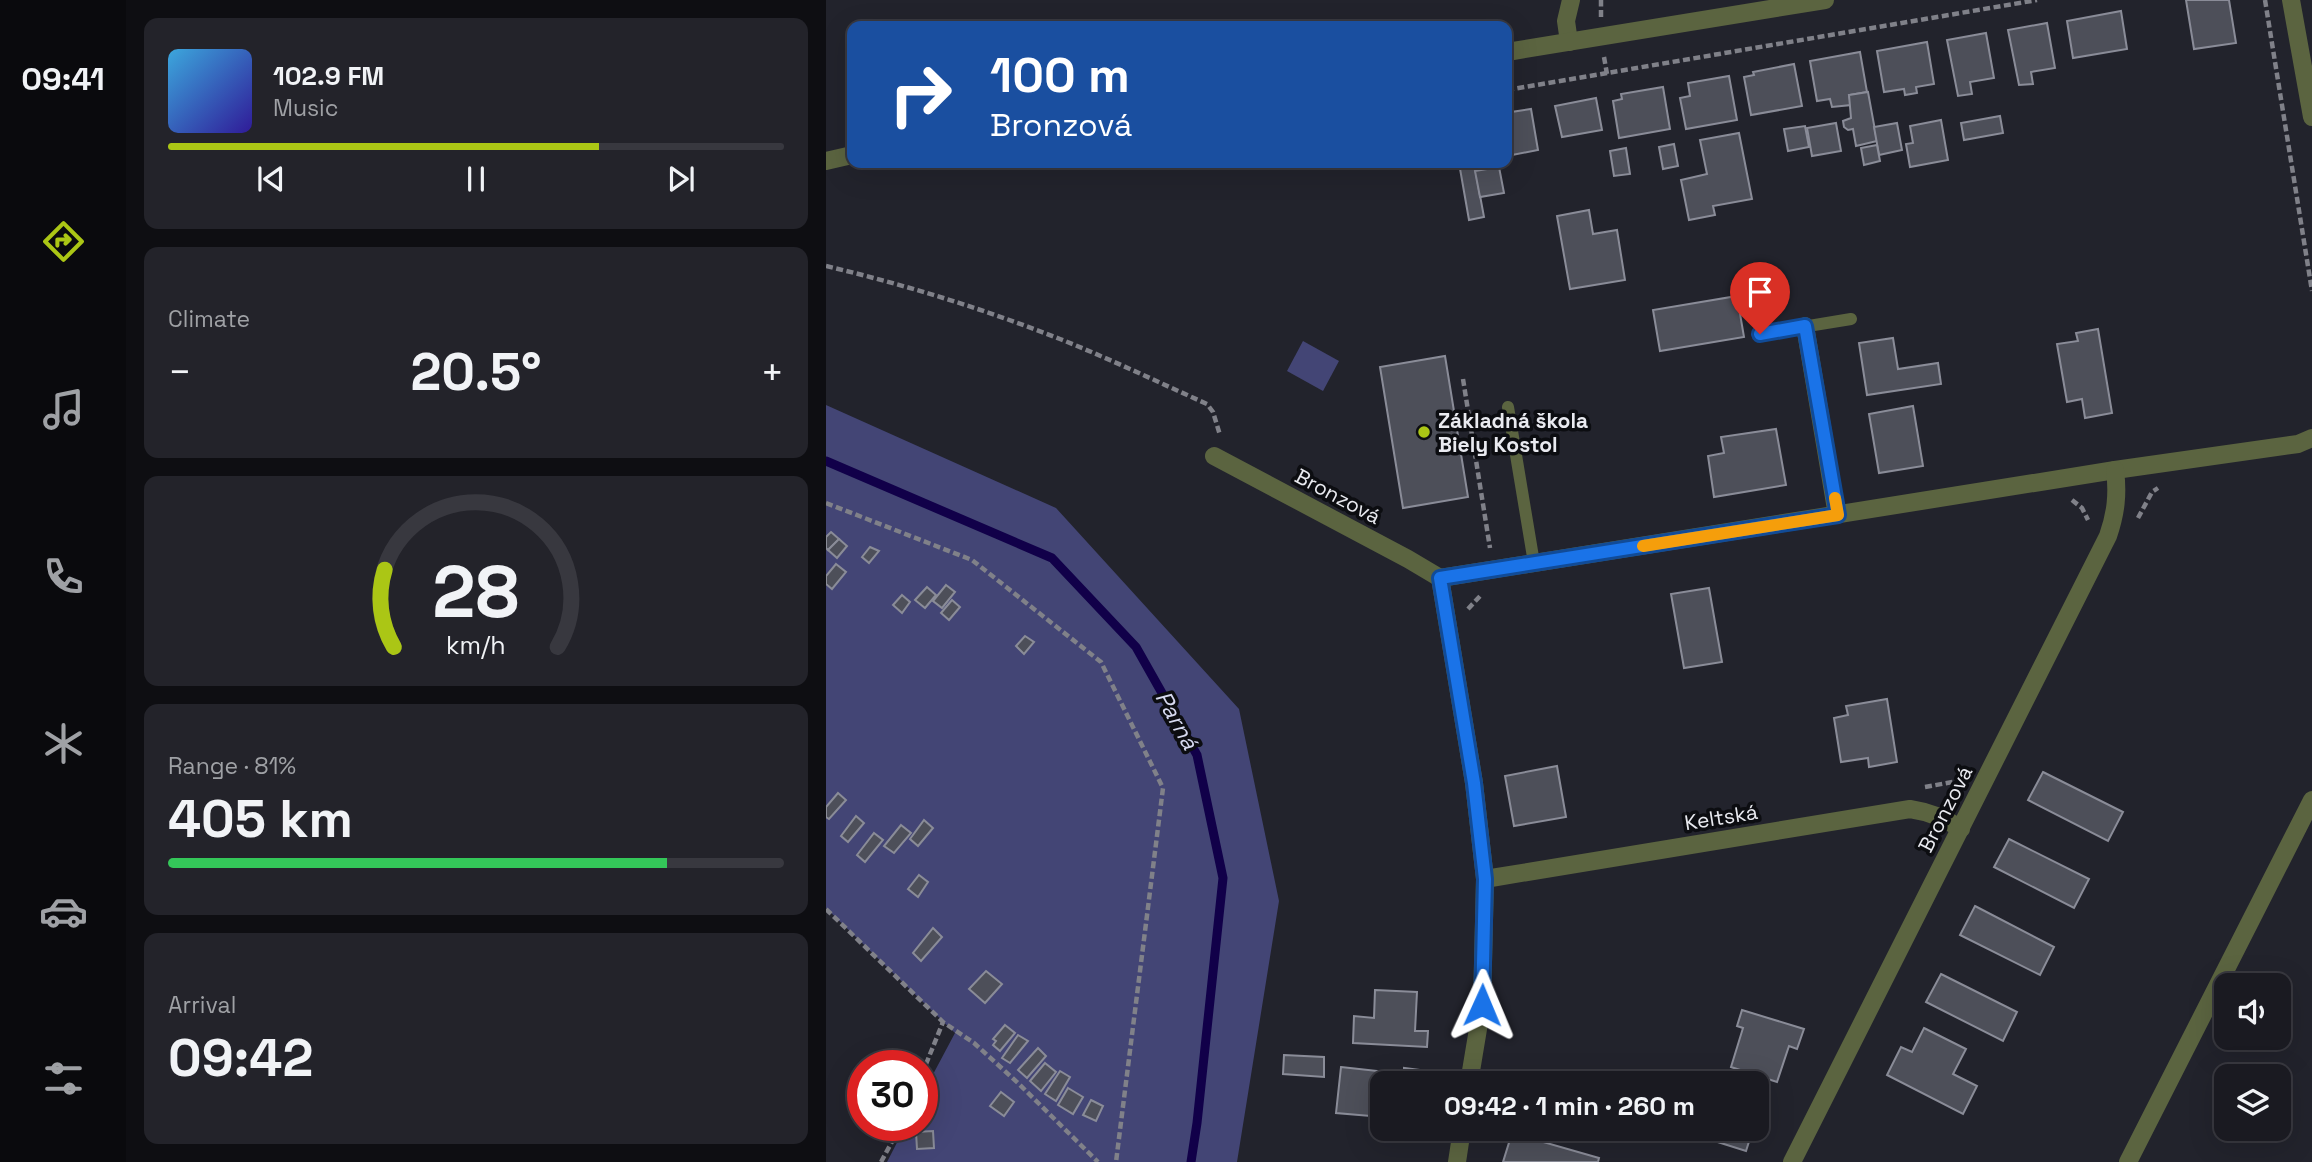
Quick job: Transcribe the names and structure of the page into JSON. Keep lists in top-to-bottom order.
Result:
{
  "streets": {
    "street": ["Bronzová", "Keltská"]
  },
  "crossings": [
    ["Bronzová", "Keltská"]
  ],
  "water": ["Parná"],
  "places": ["Základná škola Biely Kostol"],
  "page": {
    "tabs": "09:41",
    "turn": ["100 m", "Bronzová"],
    "song": ["102.9 FM", "Music"],
    "tile": [
      "Climate",
      ["Range · 81%", "405 km"],
      ["Arrival", "09:42"]
    ],
    "heat": ["−", "20.5°", "+"],
    "limit": "30",
    "trip": "09:42 · 1 min · 260 m",
    "gauge": ["28", "km/h"]
  }
}
